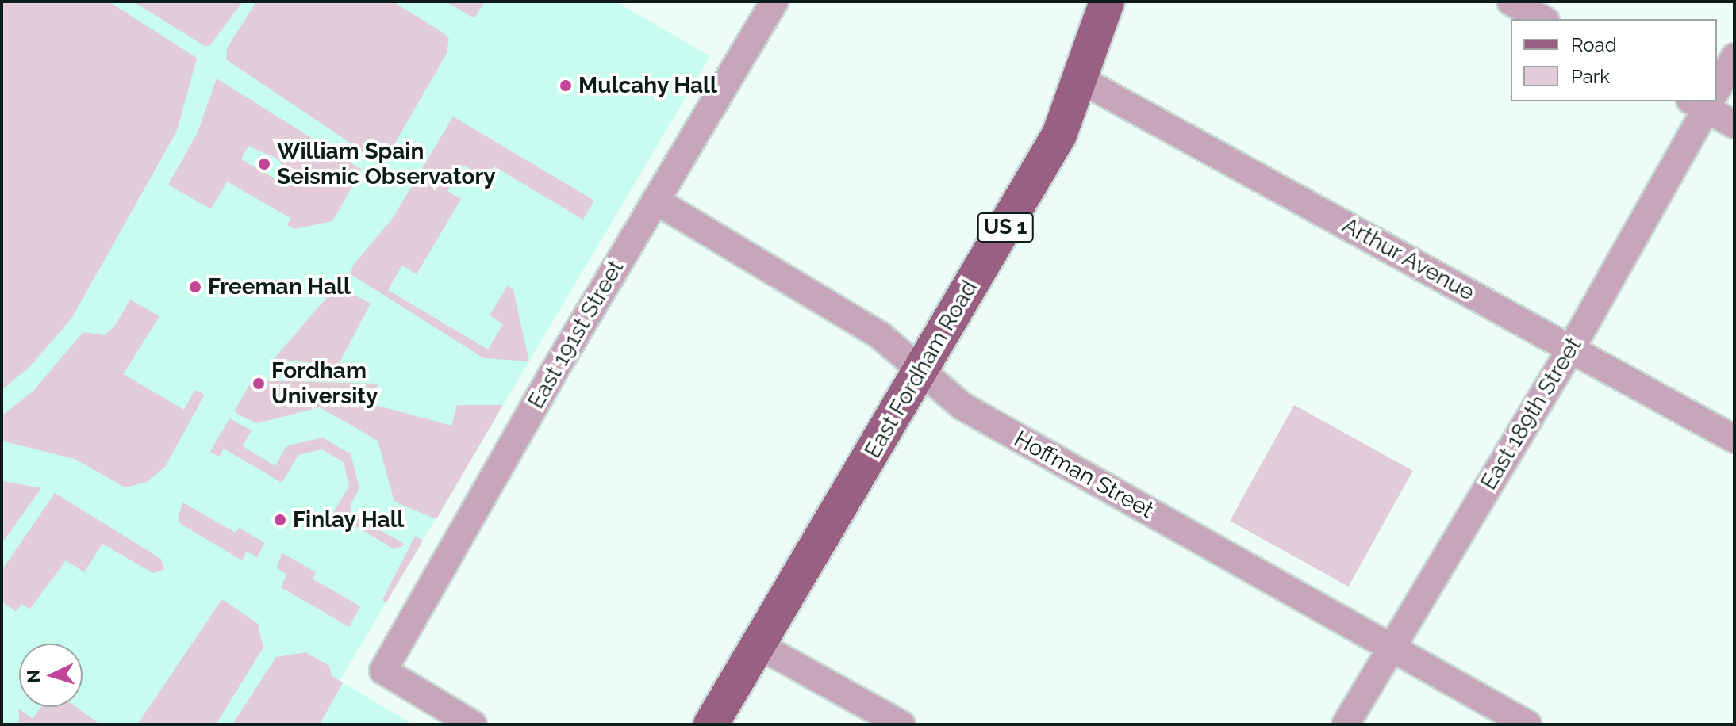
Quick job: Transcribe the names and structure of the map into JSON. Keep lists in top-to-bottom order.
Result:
{
  "streets": {
    "main road": ["US 1", "East Fordham Road"],
    "street": [
      "Arthur Avenue",
      "East 191st Street",
      "East 189th Street",
      "Hoffman Street"
    ]
  },
  "crossings": [
    ["Arthur Avenue", "East Fordham Road"],
    ["Arthur Avenue", "East 189th Street"],
    ["East 191st Street", "Hoffman Street"],
    ["East Fordham Road", "Hoffman Street"],
    ["East 189th Street", "Hoffman Street"]
  ],
  "places": [
    "Mulcahy Hall",
    "William Spain Seismic Observatory",
    "Freeman Hall",
    "Fordham University",
    "Finlay Hall"
  ],
  "legend": ["Road", "Park"],
  "north": "left"
}
